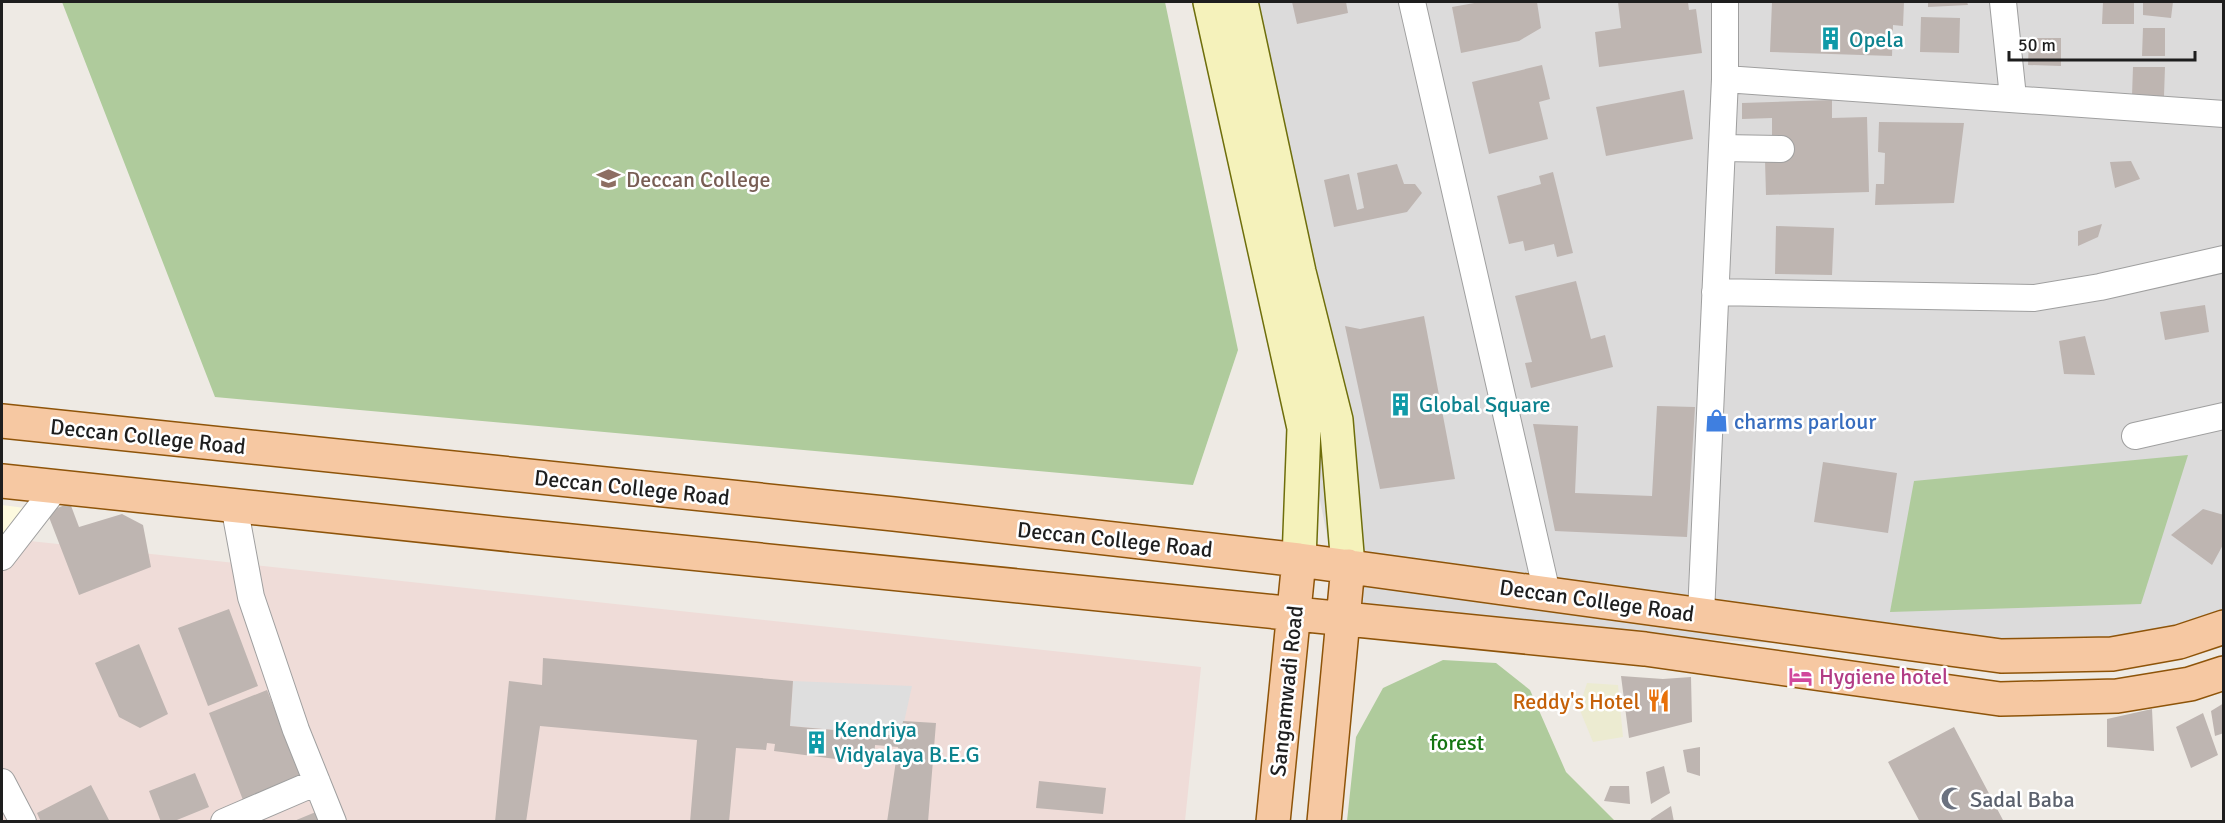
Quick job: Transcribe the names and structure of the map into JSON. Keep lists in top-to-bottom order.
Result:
{
  "streets": {
    "main road": ["Deccan College Road", "Sangamwadi Road"]
  },
  "crossings": [
    ["Deccan College Road", "Sangamwadi Road"]
  ],
  "parks": ["forest"],
  "places": {
    "building": ["Opela", "Global Square", "Kendriya Vidyalaya B.E.G"],
    "school or university": ["Deccan College"],
    "shop": ["charms parlour"],
    "hotel": ["Hygiene hotel"],
    "restaurant": ["Reddy's Hotel"],
    "mosque": ["Sadal Baba"]
  },
  "scale_bar": "50 m"
}
